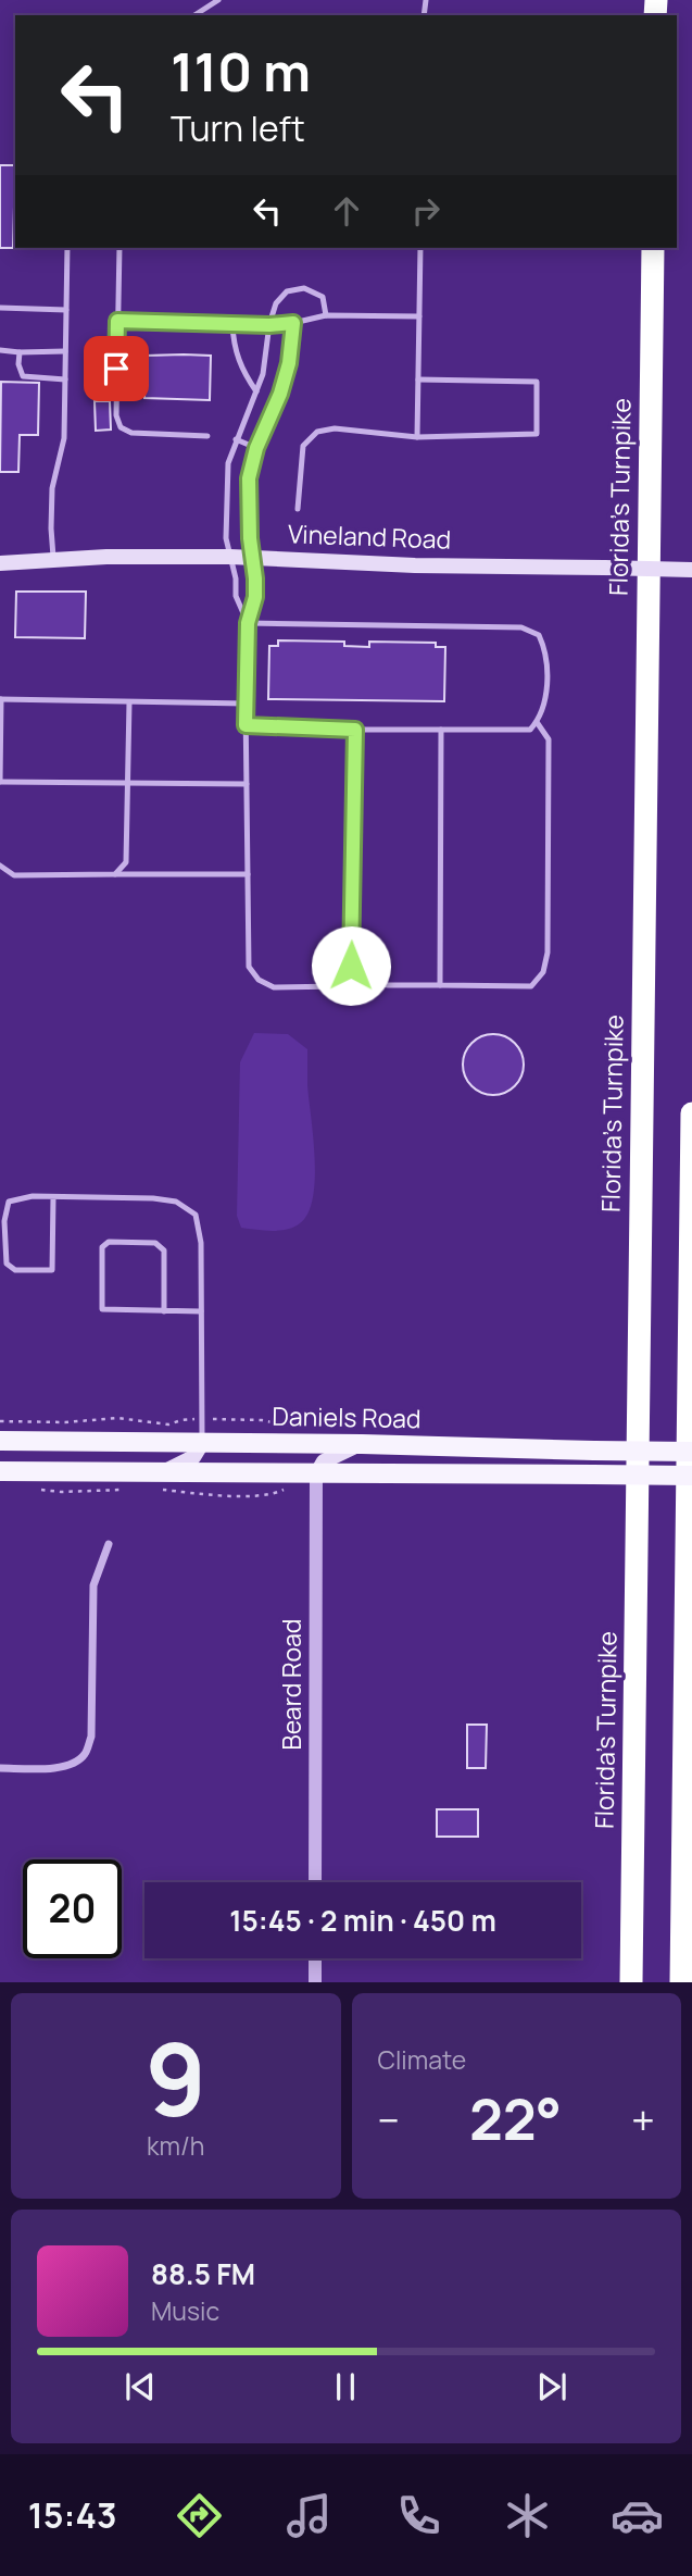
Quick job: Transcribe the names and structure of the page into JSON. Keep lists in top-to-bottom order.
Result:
{
  "streets": {
    "highway": ["Florida's Turnpike"],
    "main road": ["Vineland Road", "Daniels Road"],
    "street": ["Beard Road"]
  },
  "page": {
    "turn": ["110 m", "Turn left"],
    "limit": "20",
    "trip": "15:45 · 2 min · 450 m",
    "tile": [
      ["9", "km/h"],
      "Climate"
    ],
    "heat": ["−", "22°", "+"],
    "song": ["88.5 FM", "Music"],
    "tabs": "15:43"
  }
}
